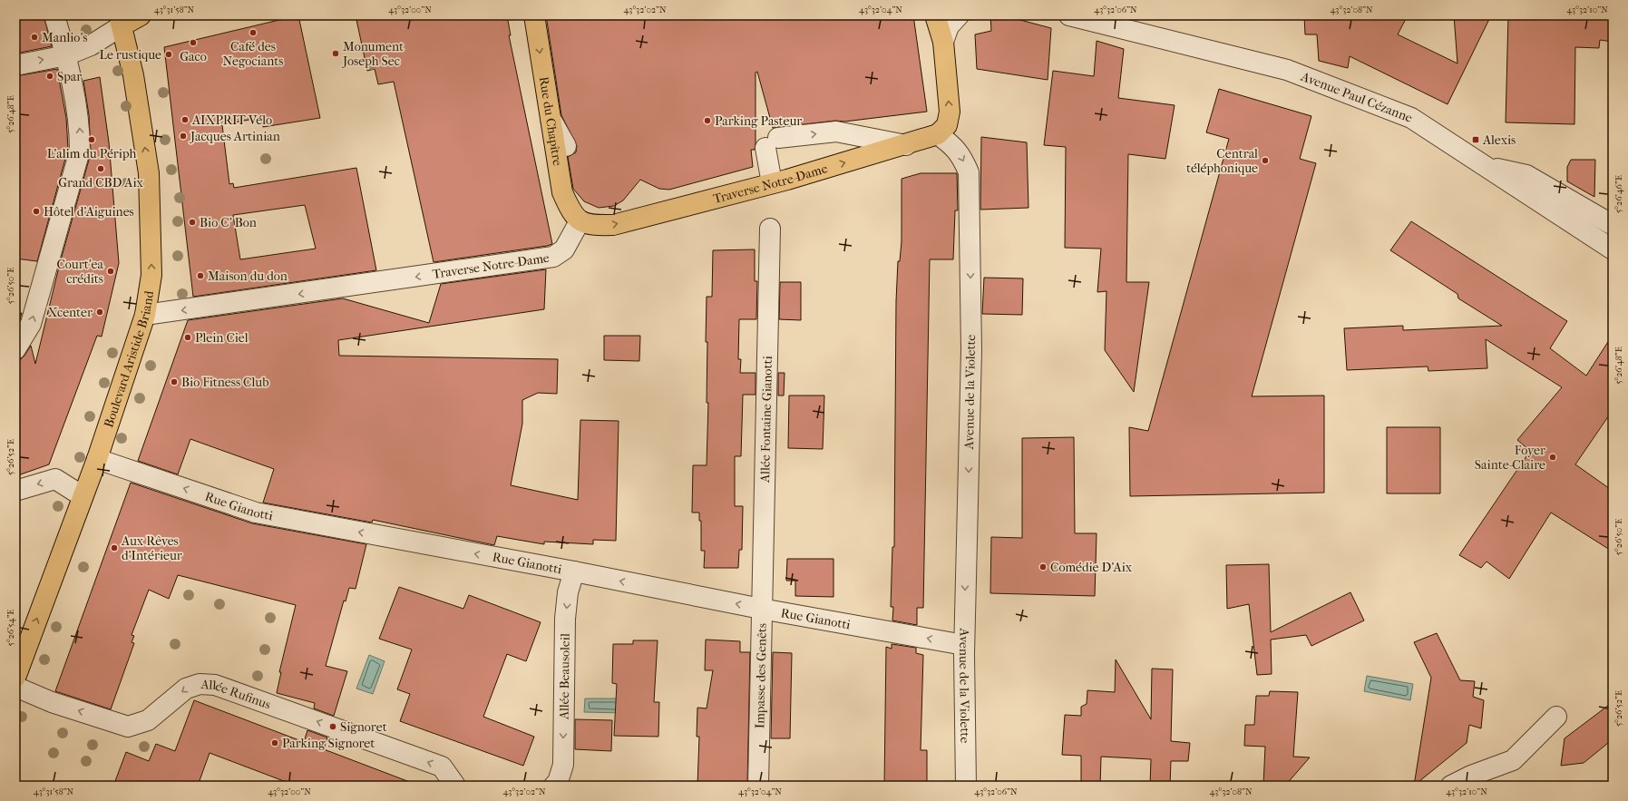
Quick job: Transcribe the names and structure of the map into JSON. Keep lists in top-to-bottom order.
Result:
{
  "streets": {
    "main road": ["Rue du Chapître", "Traverse Notre-Dame", "Boulevard Aristide Briand"],
    "street": [
      "Avenue Paul Cézanne",
      "Avenue de la Violette",
      "Allée Fontaine Gianotti",
      "Rue Gianotti",
      "Impasse des Genêts",
      "Allée Beausoleil",
      "Allée Rufinus"
    ]
  },
  "crossings": [
    ["Rue du Chapître", "Traverse Notre-Dame"],
    ["Traverse Notre-Dame", "Boulevard Aristide Briand"],
    ["Traverse Notre-Dame", "Avenue de la Violette"],
    ["Boulevard Aristide Briand", "Rue Gianotti"],
    ["Avenue de la Violette", "Rue Gianotti"],
    ["Allée Fontaine Gianotti", "Rue Gianotti"],
    ["Allée Fontaine Gianotti", "Impasse des Genêts"],
    ["Rue Gianotti", "Impasse des Genêts"],
    ["Rue Gianotti", "Allée Beausoleil"]
  ],
  "one_way": [
    "Rue du Chapître",
    "Boulevard Aristide Briand",
    "Avenue de la Violette",
    "Rue Gianotti",
    "Allée Beausoleil",
    "Allée Rufinus"
  ],
  "places": {
    "other": [
      "Café des Negociants",
      "Manlio's",
      "Gaco",
      "Monument Joseph Sec",
      "Le rustique",
      "Spar",
      "AIXPRIT Vélo",
      "Parking Pasteur",
      "Jacques Artinian",
      "L'alim du Périph",
      "Central téléphonique",
      "Grand CBD Aix",
      "Hôtel d'Aiguines",
      "Bio C' Bon",
      "Court’ea crédits",
      "Maison du don",
      "Xcenter",
      "Plein Ciel",
      "Bio Fitness Club",
      "Foyer Sainte-Claire",
      "Aux Rêves d'Intérieur",
      "Comédie D'Aix",
      "Signoret",
      "Parking Signoret"
    ],
    "transit": ["Alexis"]
  },
  "coordinates": [
    "43°31'58\"N",
    "43°32'00\"N",
    "43°32'02\"N",
    "43°32'04\"N",
    "43°32'06\"N",
    "43°32'08\"N",
    "43°32'10\"N",
    "5°26'48\"E",
    "5°26'46\"E",
    "5°26'50\"E",
    "5°26'52\"E",
    "5°26'54\"E"
  ]
}
